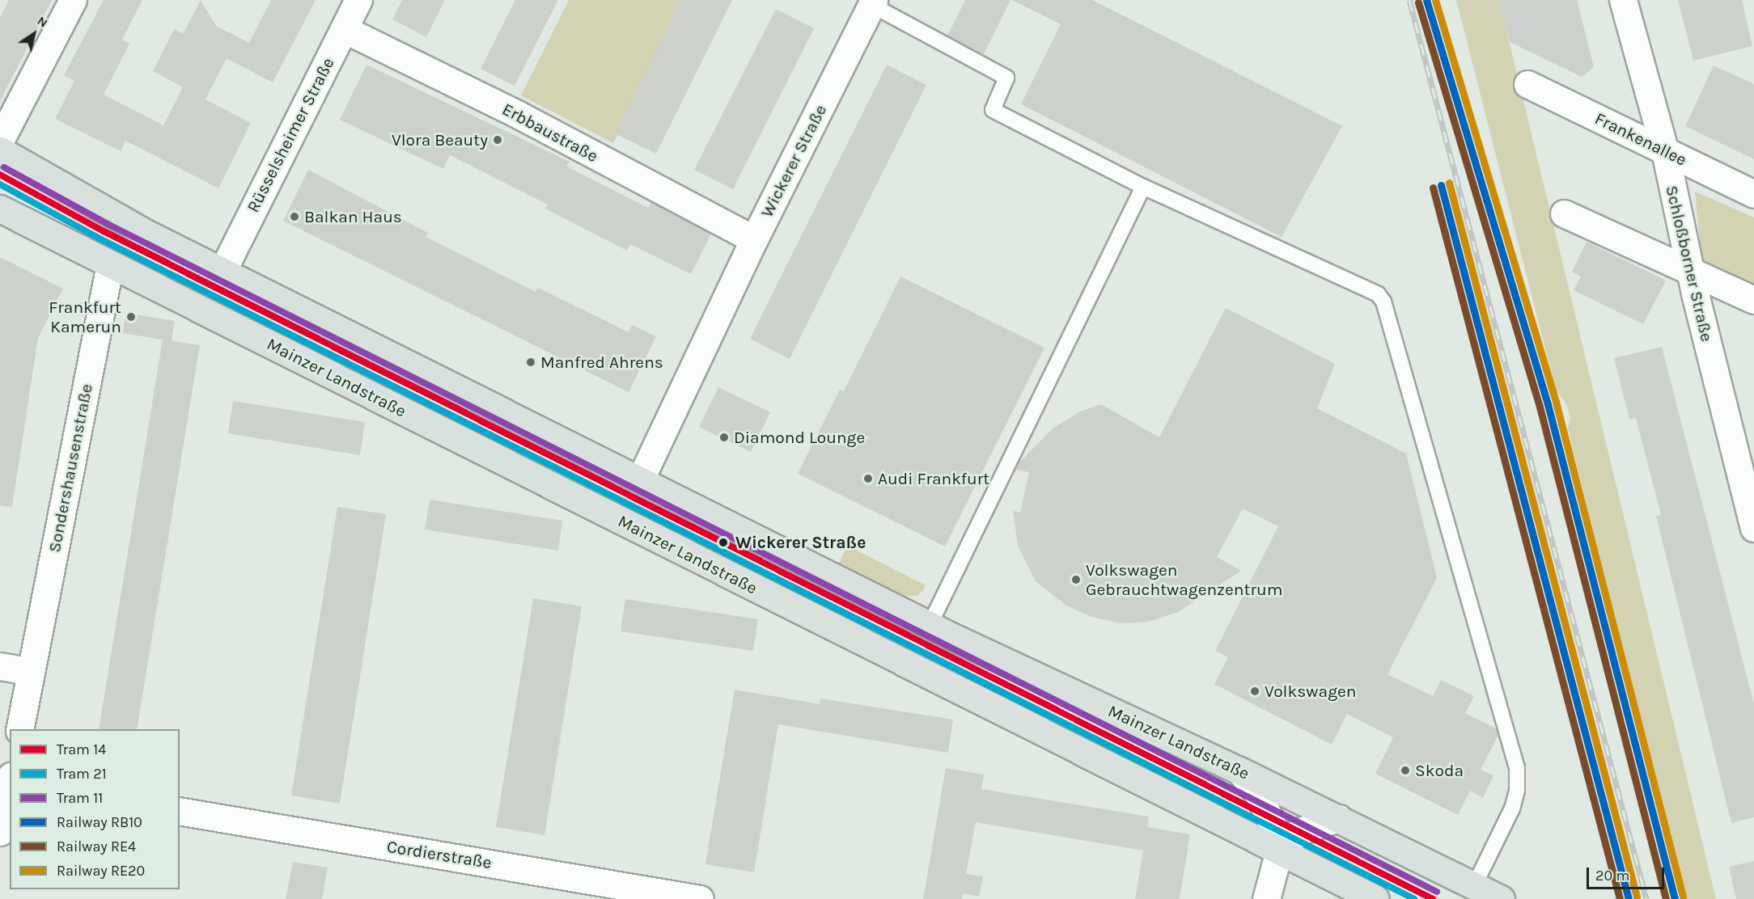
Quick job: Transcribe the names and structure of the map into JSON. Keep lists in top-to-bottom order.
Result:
{
  "streets": {
    "main road": ["Mainzer Landstraße"],
    "street": [
      "Erbbaustraße",
      "Rüsselsheimer Straße",
      "Frankenallee",
      "Wickerer Straße",
      "Schloßborner Straße",
      "Sondershausenstraße",
      "Cordierstraße"
    ]
  },
  "crossings": [
    ["Erbbaustraße", "Rüsselsheimer Straße"],
    ["Erbbaustraße", "Wickerer Straße"],
    ["Rüsselsheimer Straße", "Mainzer Landstraße"],
    ["Frankenallee", "Schloßborner Straße"],
    ["Wickerer Straße", "Mainzer Landstraße"],
    ["Mainzer Landstraße", "Sondershausenstraße"]
  ],
  "places": [
    "Vlora Beauty",
    "Balkan Haus",
    "Frankfurt Kamerun",
    "Manfred Ahrens",
    "Diamond Lounge",
    "Audi Frankfurt",
    "Wickerer Straße",
    "Volkswagen Gebrauchtwagenzentrum",
    "Volkswagen",
    "Skoda"
  ],
  "lines": [
    "rail line RB10",
    "rail line RE20",
    "rail line RE4",
    "tram line 11",
    "tram line 14",
    "tram line 21"
  ],
  "legend": [
    "Tram 14",
    "Tram 21",
    "Tram 11",
    "Railway RB10",
    "Railway RE4",
    "Railway RE20"
  ],
  "scale_bar": "20 m",
  "north": "top right"
}
